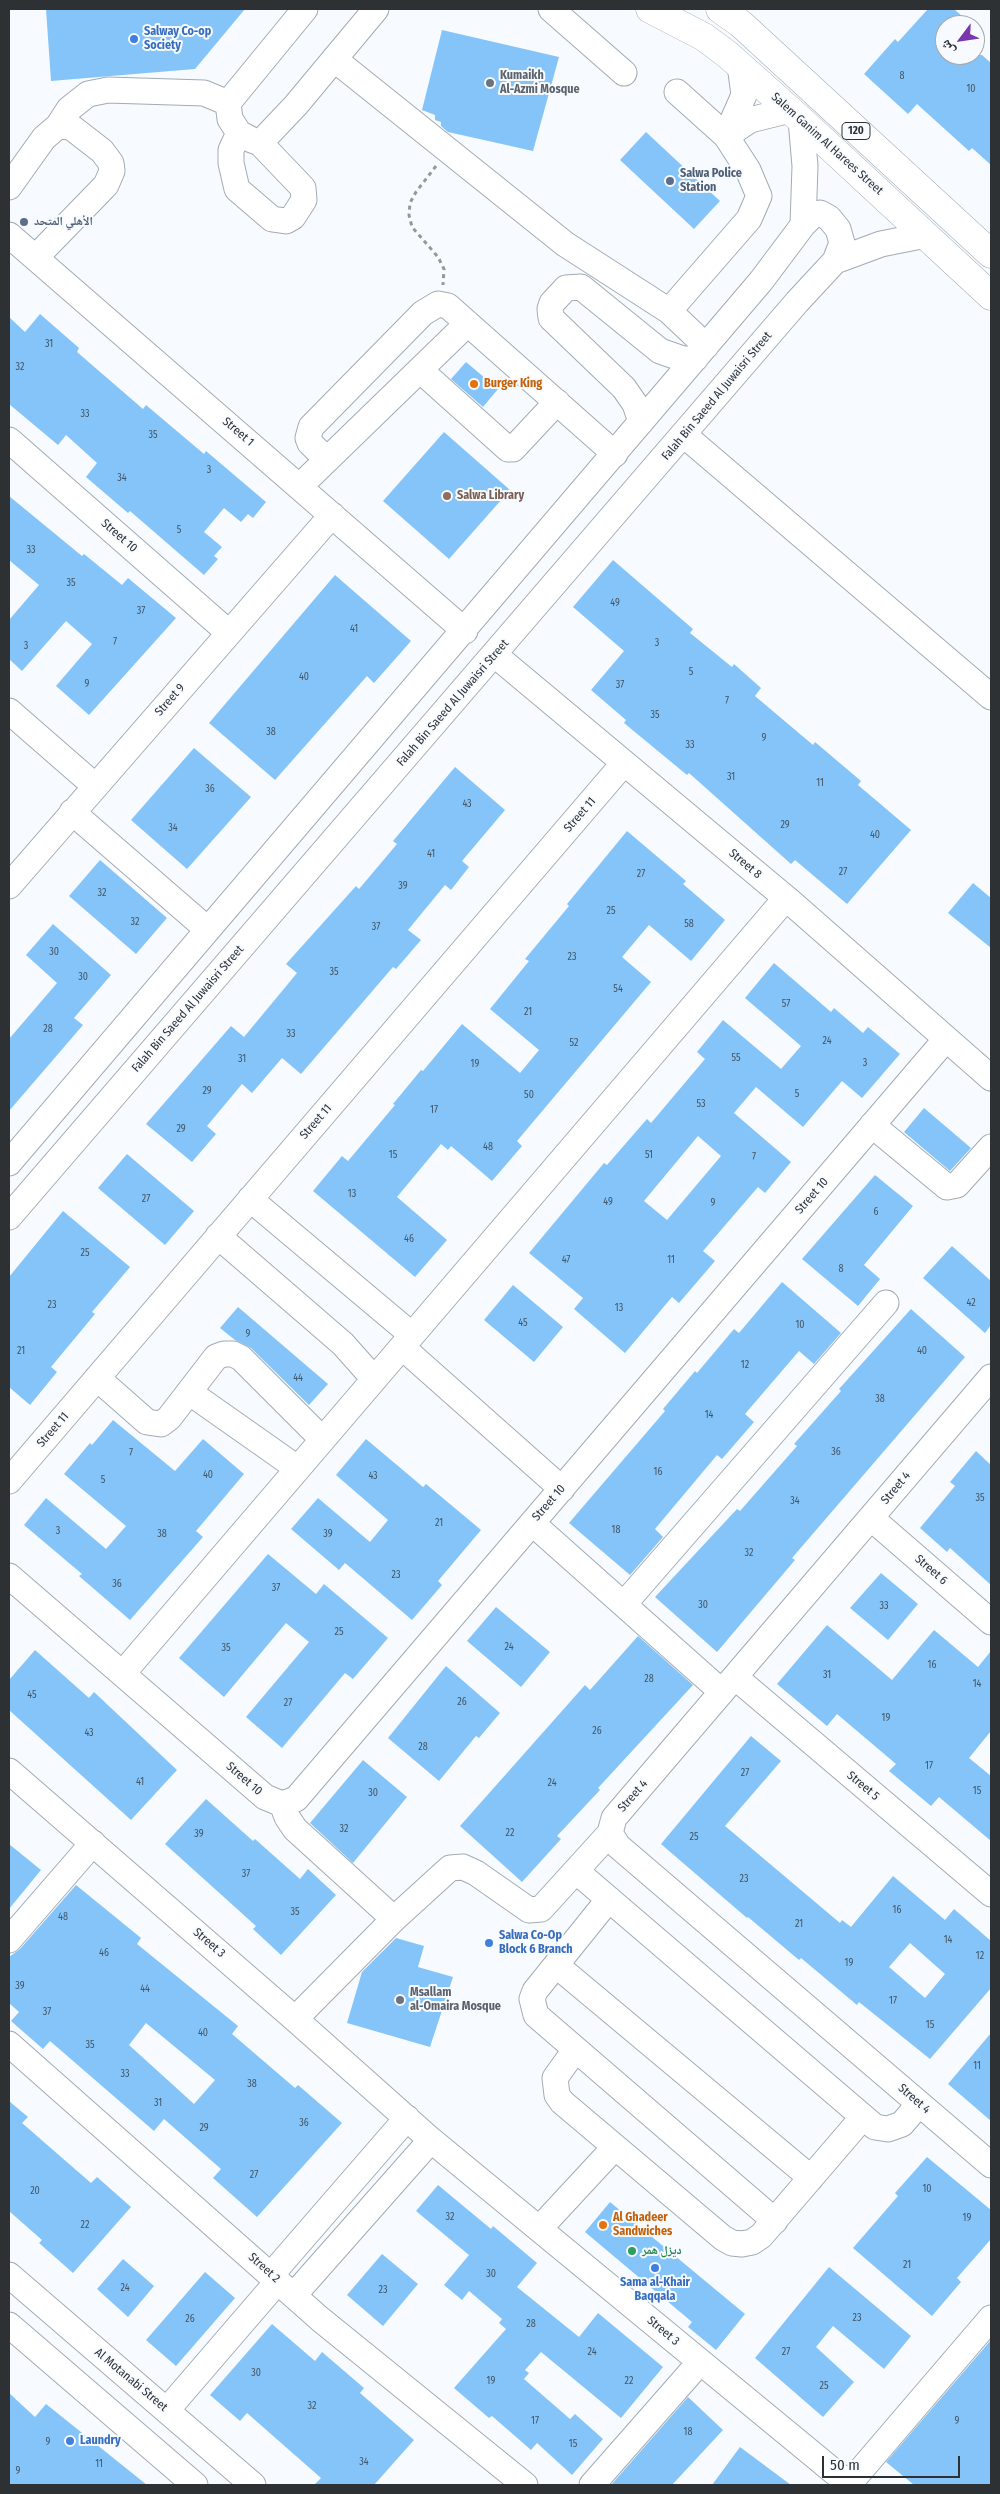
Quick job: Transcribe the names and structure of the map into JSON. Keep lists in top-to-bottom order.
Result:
{
  "streets": {
    "main road": ["120", "Salem Ganim Al Harees Street"],
    "street": [
      "Falah Bin Saeed Al Juwaisri Street",
      "Street 1",
      "Street 10",
      "Street 9",
      "Street 11",
      "Street 8",
      "Street 4",
      "Street 6",
      "Street 5",
      "Street 3",
      "Street 2",
      "Al Motanabi Street"
    ]
  },
  "crossings": [
    ["Salem Ganim Al Harees Street", "Falah Bin Saeed Al Juwaisri Street"],
    ["Falah Bin Saeed Al Juwaisri Street", "Street 8"],
    ["Street 1", "Street 9"],
    ["Street 10", "Street 9"],
    ["Street 10", "Street 8"],
    ["Street 10", "Street 5"],
    ["Street 11", "Street 8"],
    ["Street 4", "Street 6"],
    ["Street 4", "Street 5"]
  ],
  "places": [
    "Salway Co-op Society",
    "Kumaikh Al-Azmi Mosque",
    "Salwa Police Station",
    "الأهلي المتحد",
    "Burger King",
    "Salwa Library",
    "Salwa Co-Op Block 6 Branch",
    "Msallam al-Omaira Mosque",
    "Al Ghadeer Sandwiches",
    "ديزل همر",
    "Sama al-Khair Baqqala",
    "Laundry"
  ],
  "house_numbers": [
    "8",
    "10",
    "31",
    "32",
    "33",
    "35",
    "3",
    "34",
    "5",
    "33",
    "35",
    "49",
    "37",
    "41",
    "7",
    "3",
    "3",
    "5",
    "40",
    "9",
    "37",
    "7",
    "35",
    "38",
    "9",
    "33",
    "31",
    "11",
    "36",
    "43",
    "29",
    "34",
    "40",
    "41",
    "27",
    "27",
    "39",
    "32",
    "25",
    "32",
    "58",
    "37",
    "30",
    "23",
    "35",
    "30",
    "54",
    "57",
    "21",
    "28",
    "33",
    "24",
    "52",
    "55",
    "31",
    "3",
    "19",
    "29",
    "5",
    "50",
    "53",
    "17",
    "29",
    "48",
    "15",
    "51",
    "7",
    "13",
    "27",
    "49",
    "9",
    "6",
    "46",
    "25",
    "47",
    "11",
    "8",
    "42",
    "23",
    "13",
    "45",
    "10",
    "9",
    "21",
    "40",
    "12",
    "44",
    "38",
    "14",
    "36",
    "7",
    "16",
    "40",
    "43",
    "5",
    "35",
    "34",
    "21",
    "18",
    "3",
    "38",
    "39",
    "32",
    "23",
    "36",
    "37",
    "30",
    "33",
    "25",
    "24",
    "35",
    "16",
    "31",
    "28",
    "14",
    "45",
    "26",
    "27",
    "19",
    "26",
    "43",
    "28",
    "17",
    "27",
    "41",
    "24",
    "15",
    "30",
    "32",
    "22",
    "39",
    "25",
    "37",
    "23",
    "16",
    "35",
    "48",
    "21",
    "14",
    "46",
    "12",
    "19",
    "39",
    "44",
    "17",
    "37",
    "15",
    "40",
    "35",
    "11",
    "33",
    "38",
    "31",
    "36",
    "29",
    "27",
    "10",
    "20",
    "32",
    "19",
    "22",
    "21",
    "30",
    "24",
    "23",
    "23",
    "26",
    "28",
    "24",
    "27",
    "30",
    "19",
    "22",
    "25",
    "32",
    "17",
    "9",
    "18",
    "9",
    "15",
    "34",
    "11",
    "9"
  ],
  "scale_bar": "50 m",
  "north": "bottom left"
}
